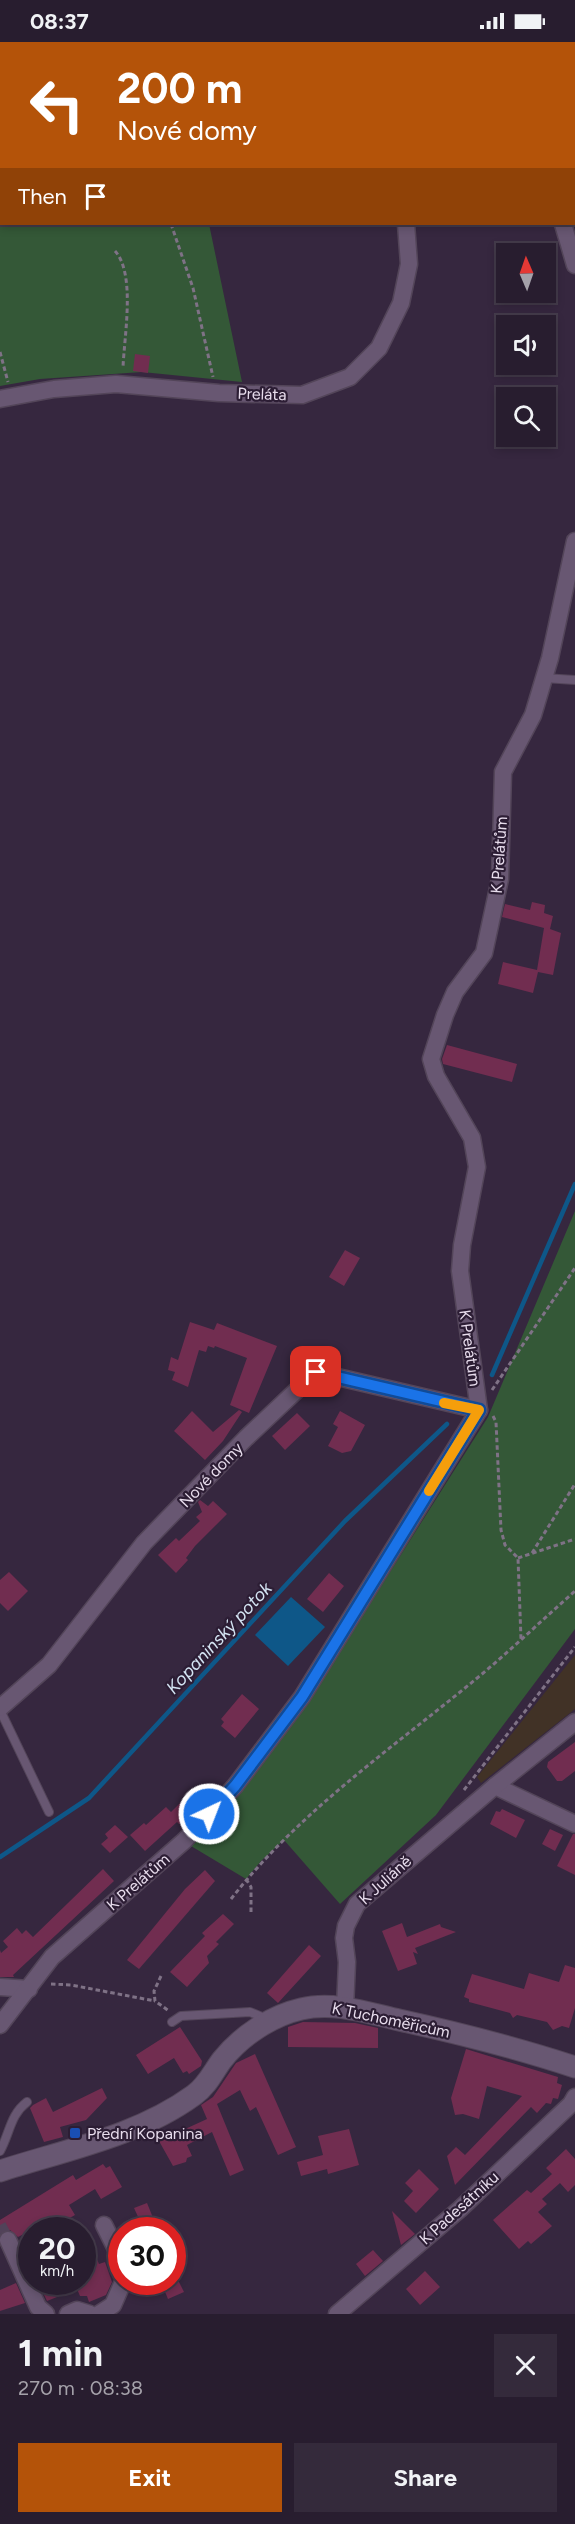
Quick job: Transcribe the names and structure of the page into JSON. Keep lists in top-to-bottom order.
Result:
{
  "streets": {
    "street": [
      "Preláta",
      "K Prelátům",
      "Nové domy",
      "K Juliáně",
      "K Tuchoměřicům",
      "K Padesátníku"
    ]
  },
  "crossings": [
    ["K Prelátům", "Nové domy"],
    ["K Juliáně", "K Tuchoměřicům"]
  ],
  "water": ["Kopaninský potok"],
  "places": {
    "transit": ["Přední Kopanina"]
  },
  "north": "top",
  "page": {
    "status": "08:37",
    "turn": ["200 m", "Nové domy"],
    "then": "Then",
    "speed": "20 km/h",
    "limit": "30",
    "heading": ["1 min", "270 m · 08:38"],
    "buttons": ["Exit", "Share"]
  }
}
